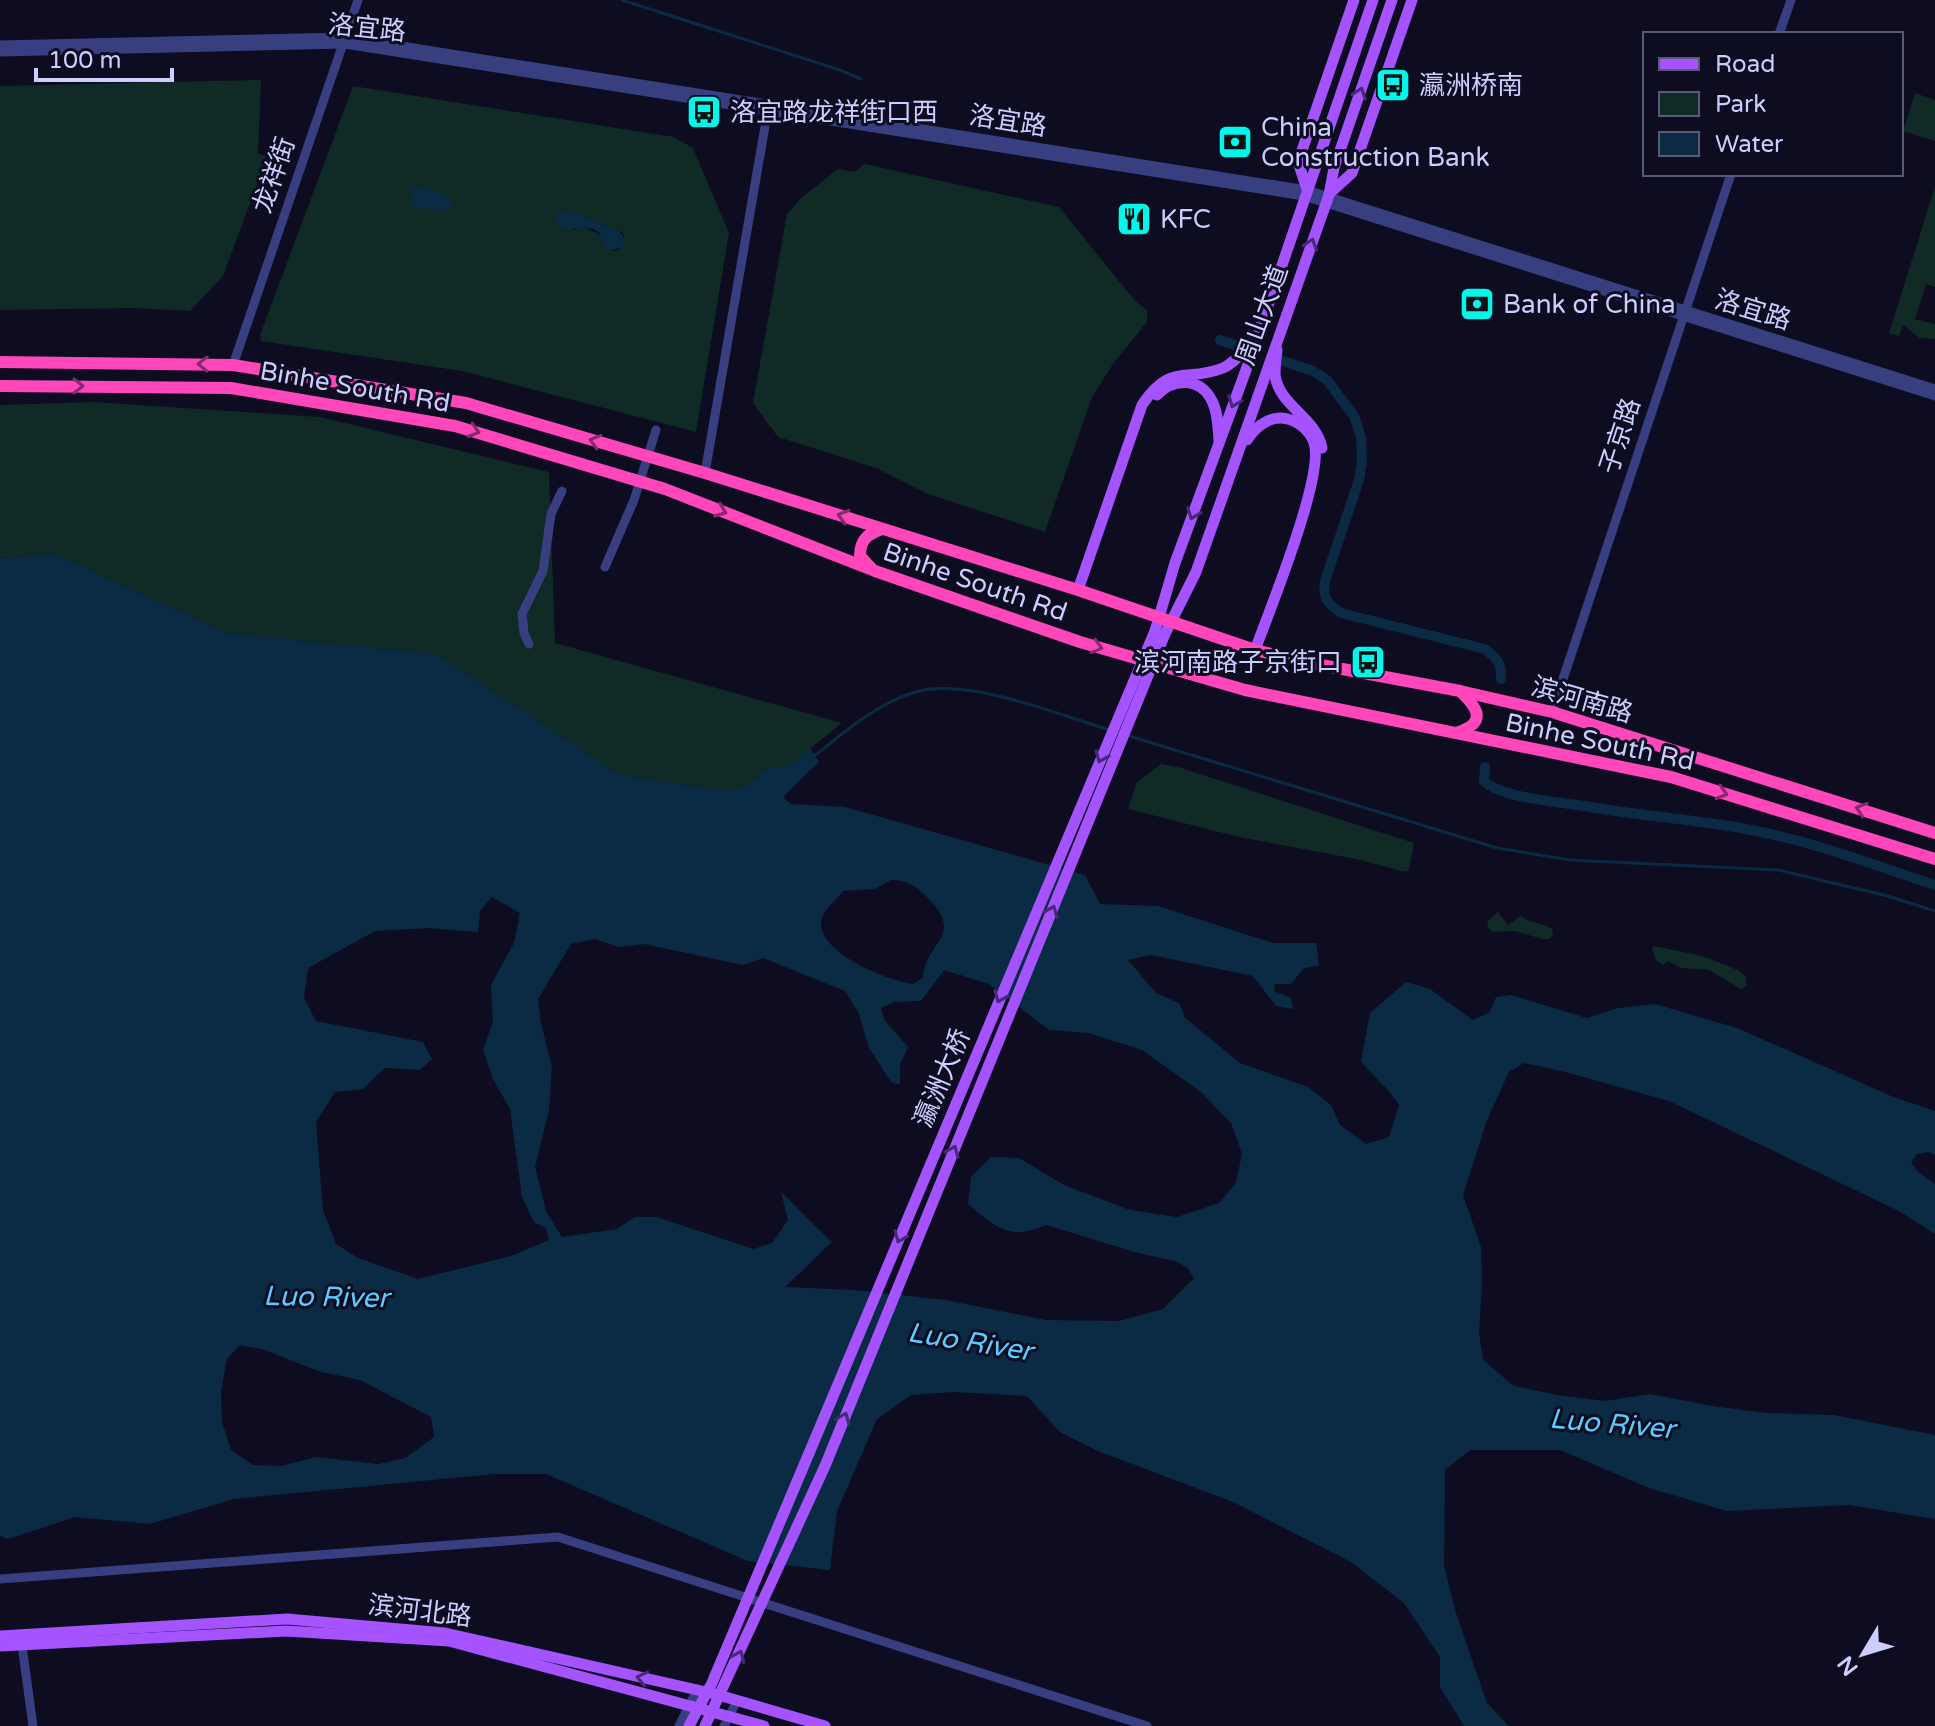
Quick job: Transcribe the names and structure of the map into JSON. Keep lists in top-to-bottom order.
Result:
{
  "streets": {
    "highway": ["Binhe South Rd", "滨河南路"],
    "main road": ["周山大道", "瀛洲大桥", "滨河北路"],
    "street": ["洛宜路", "龙祥街", "子京路"]
  },
  "crossings": [
    ["洛宜路", "龙祥街"],
    ["洛宜路", "周山大道"],
    ["洛宜路", "子京路"],
    ["龙祥街", "Binhe South Rd"],
    ["周山大道", "瀛洲大桥"],
    ["Binhe South Rd", "滨河南路"],
    ["子京路", "滨河南路"]
  ],
  "one_way": ["滨河南路"],
  "water": ["Luo River"],
  "places": {
    "bus stop": ["瀛洲桥南", "洛宜路龙祥街口西", "滨河南路子京街口"],
    "bank": ["China Construction Bank", "Bank of China"],
    "restaurant": ["KFC"]
  },
  "legend": ["Road", "Park", "Water"],
  "scale_bar": "100 m",
  "north": "bottom left"
}
